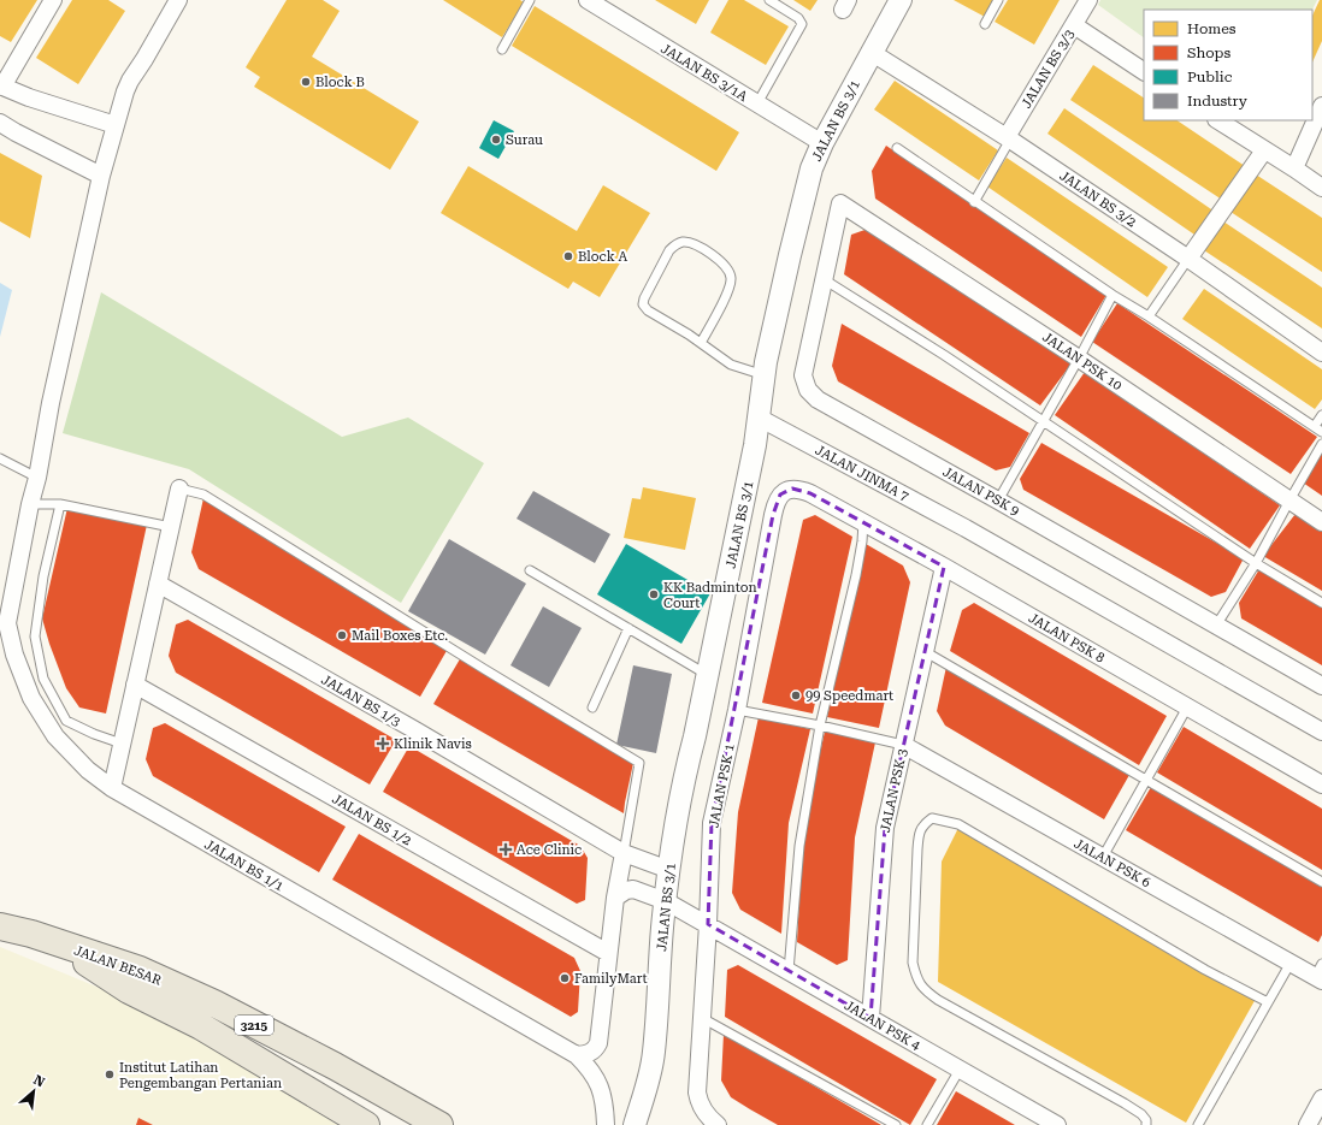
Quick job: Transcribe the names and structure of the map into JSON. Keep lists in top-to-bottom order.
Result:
{
  "streets": {
    "main road": ["JALAN BESAR", "3215"],
    "street": [
      "JALAN BS 3/3",
      "JALAN BS 3/1A",
      "JALAN BS 3/1",
      "JALAN BS 3/2",
      "JALAN PSK 10",
      "JALAN JINMA 7",
      "JALAN PSK 9",
      "JALAN PSK 8",
      "JALAN BS 1/3",
      "JALAN PSK 1",
      "JALAN PSK 3",
      "JALAN BS 1/2",
      "JALAN PSK 6",
      "JALAN BS 1/1",
      "JALAN PSK 4"
    ]
  },
  "crossings": [
    ["JALAN BS 3/3", "JALAN BS 3/2"],
    ["JALAN BS 3/1A", "JALAN BS 3/1"],
    ["JALAN BS 3/1", "JALAN BS 3/2"],
    ["JALAN BS 3/1", "JALAN JINMA 7"],
    ["JALAN BS 3/1", "JALAN BS 1/3"],
    ["JALAN BS 3/1", "JALAN PSK 4"],
    ["JALAN PSK 10", "JALAN PSK 9"],
    ["JALAN PSK 8", "JALAN PSK 1"],
    ["JALAN PSK 8", "JALAN PSK 3"],
    ["JALAN PSK 1", "JALAN PSK 4"],
    ["JALAN PSK 3", "JALAN PSK 6"],
    ["JALAN PSK 3", "JALAN PSK 4"],
    ["JALAN BESAR", "3215"]
  ],
  "places": {
    "other": [
      "Block B",
      "Surau",
      "Block A",
      "KK Badminton Court",
      "Mail Boxes Etc.",
      "99 Speedmart",
      "FamilyMart",
      "Institut Latihan Pengembangan Pertanian"
    ],
    "health": ["Klinik Navis", "Ace Clinic"]
  },
  "legend": [
    "Homes",
    "Shops",
    "Public",
    "Industry"
  ],
  "north": "top right"
}
